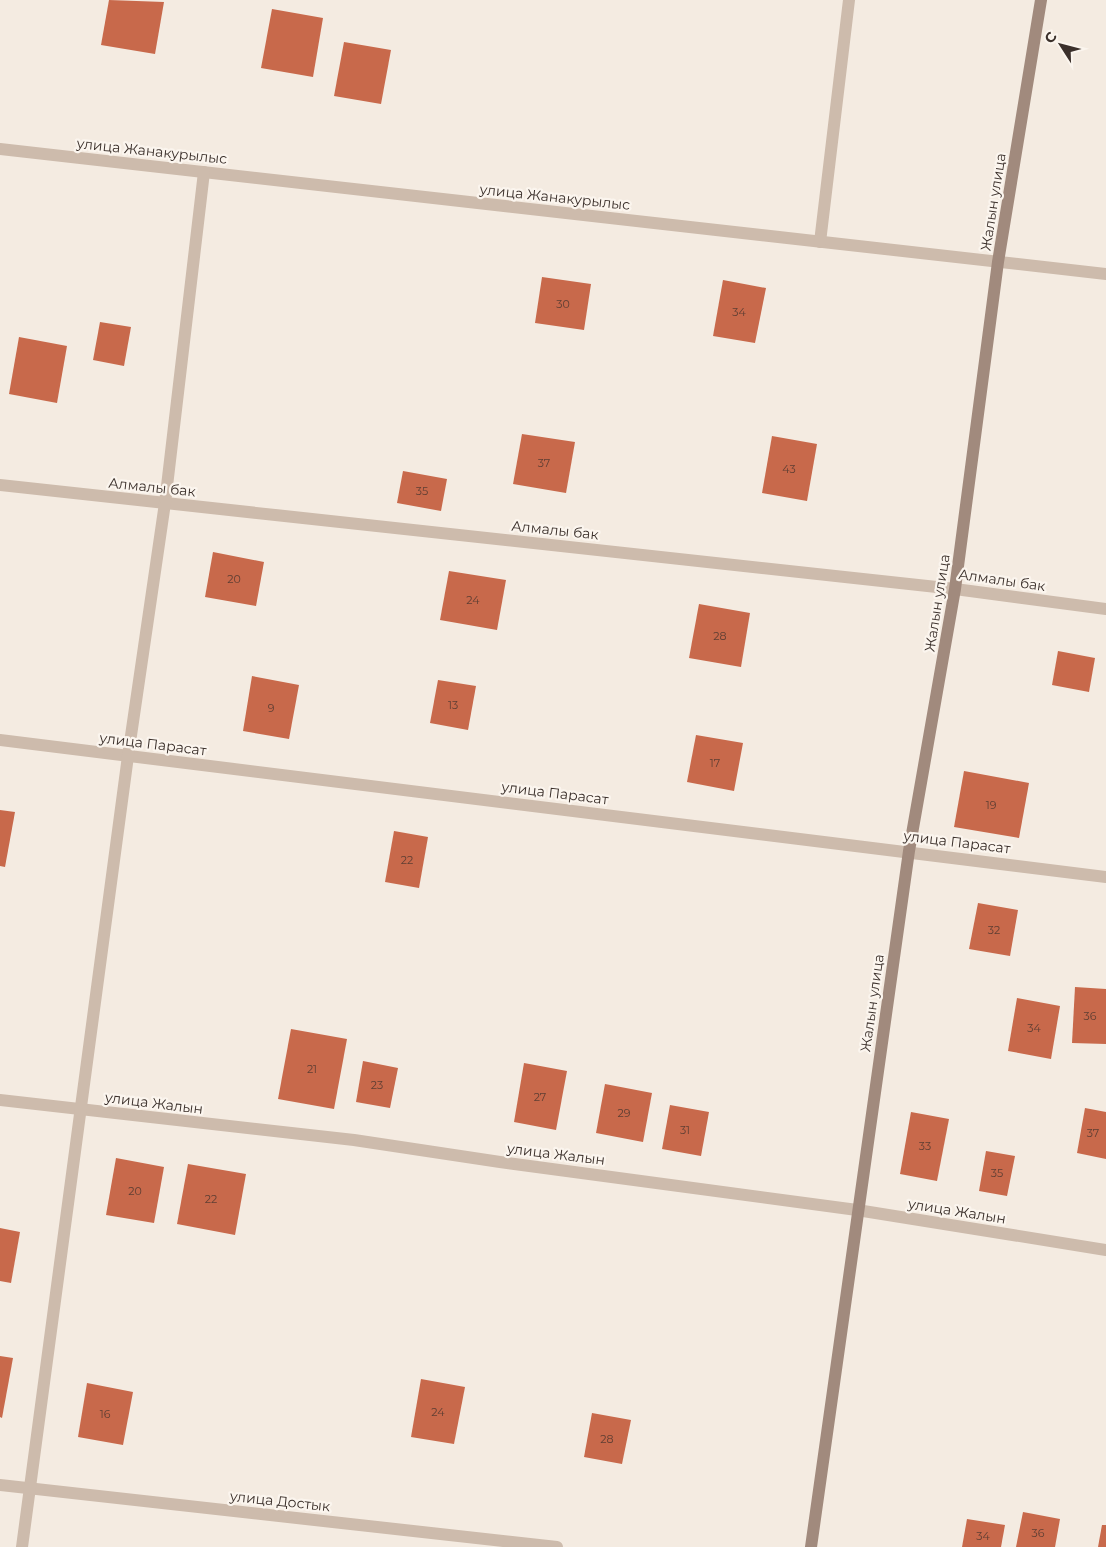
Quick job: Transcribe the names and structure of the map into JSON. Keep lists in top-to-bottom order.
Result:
{
  "streets": {
    "street": [
      "улица Жанакурылыс",
      "Жалын улица",
      "Алмалы бак",
      "улица Парасат",
      "улица Жалын",
      "улица Достык"
    ]
  },
  "crossings": [
    ["улица Жанакурылыс", "Жалын улица"],
    ["Жалын улица", "Алмалы бак"],
    ["Жалын улица", "улица Парасат"],
    ["Жалын улица", "улица Жалын"]
  ],
  "house_numbers": [
    "30",
    "34",
    "37",
    "43",
    "35",
    "20",
    "24",
    "28",
    "13",
    "9",
    "17",
    "19",
    "22",
    "32",
    "36",
    "34",
    "21",
    "23",
    "27",
    "29",
    "31",
    "37",
    "33",
    "35",
    "20",
    "22",
    "24",
    "16",
    "28",
    "36",
    "34"
  ],
  "north": "top left"
}
